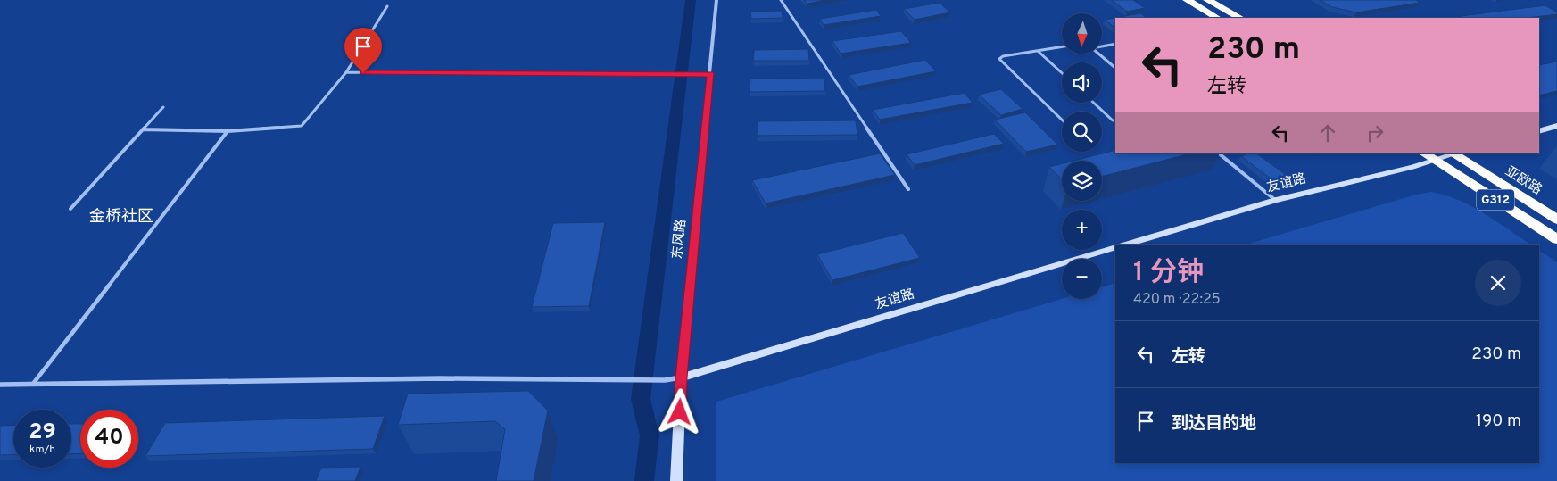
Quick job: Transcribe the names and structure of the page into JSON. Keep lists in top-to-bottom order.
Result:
{
  "streets": {
    "highway": ["亚欧路", "G312"],
    "street": ["友谊路", "东风路"]
  },
  "crossings": [
    ["亚欧路", "友谊路"],
    ["友谊路", "G312"],
    ["友谊路", "东风路"]
  ],
  "districts": ["金桥社区"],
  "north": "bottom",
  "page": {
    "map_buttons": ["+", "−"],
    "turn": ["230 m", "左转"],
    "heading": ["1 分钟", "420 m · 22:25"],
    "list": [
      {
        "name": "左转",
        "value": "230 m"
      },
      {
        "name": "到达目的地",
        "value": "190 m"
      }
    ],
    "speed": "29 km/h",
    "limit": "40"
  }
}
